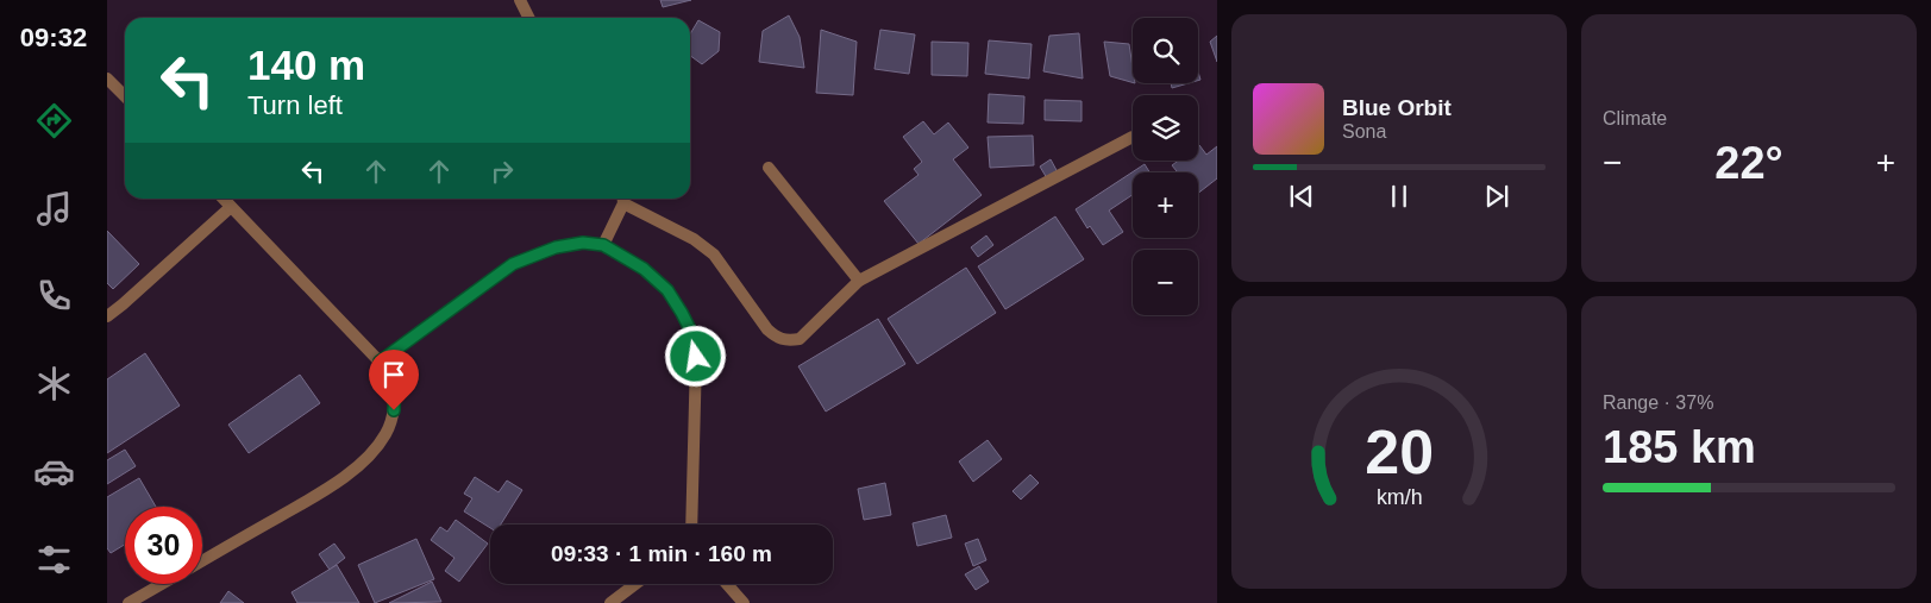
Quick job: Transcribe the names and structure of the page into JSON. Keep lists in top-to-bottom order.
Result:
{
  "page": {
    "tabs": "09:32",
    "tile": [
      "Climate",
      ["Range · 37%", "185 km"]
    ],
    "map_buttons": ["+", "−"],
    "turn": ["140 m", "Turn left"],
    "song": ["Blue Orbit", "Sona"],
    "heat": ["−", "22°", "+"],
    "limit": "30",
    "trip": "09:33 · 1 min · 160 m",
    "gauge": ["20", "km/h"]
  }
}
